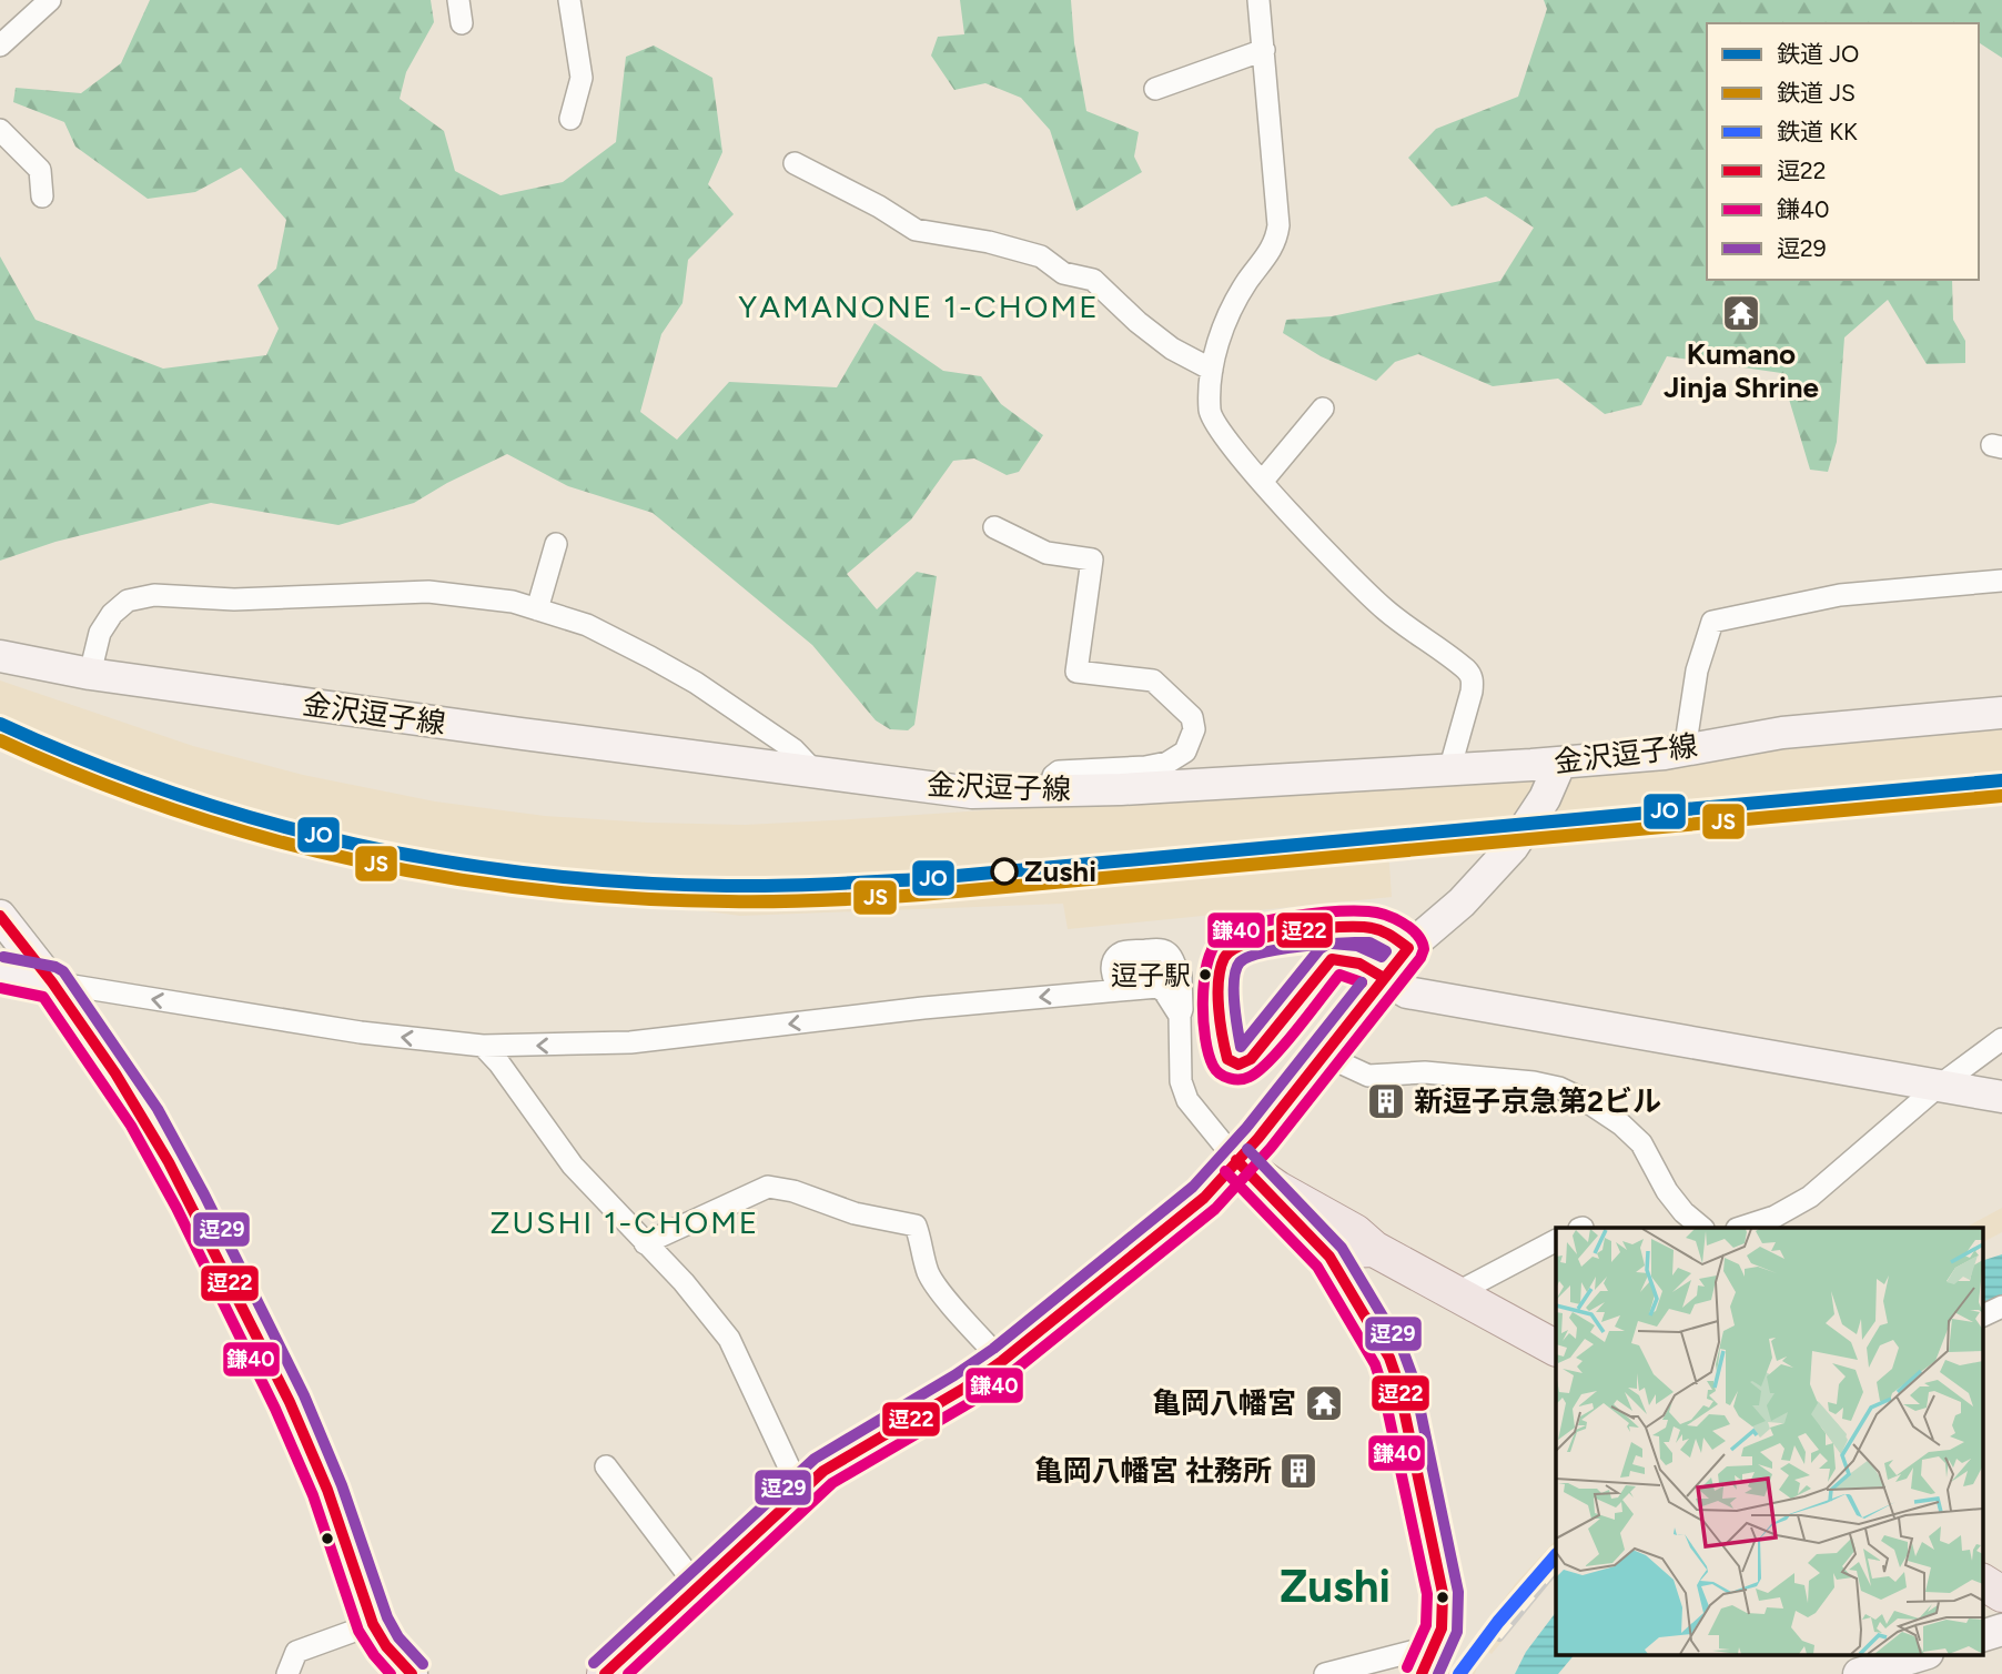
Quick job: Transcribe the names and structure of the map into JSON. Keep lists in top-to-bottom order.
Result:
{
  "streets": {
    "main road": ["金沢逗子線"]
  },
  "districts": ["YAMANONE 1-CHOME", "ZUSHI 1-CHOME", "Zushi"],
  "places": {
    "temple": ["Kumano Jinja Shrine", "亀岡八幡宮"],
    "other": ["Zushi", "逗子駅"],
    "building": ["新逗子京急第2ビル", "亀岡八幡宮 社務所"]
  },
  "lines": [
    "rail line JO",
    "rail line JS",
    "transit line 鎌40",
    "transit line 逗22",
    "transit line 逗29",
    "rail line KK"
  ],
  "legend": [
    "鉄道 JO",
    "鉄道 JS",
    "鉄道 KK",
    "逗22",
    "鎌40",
    "逗29"
  ]
}
